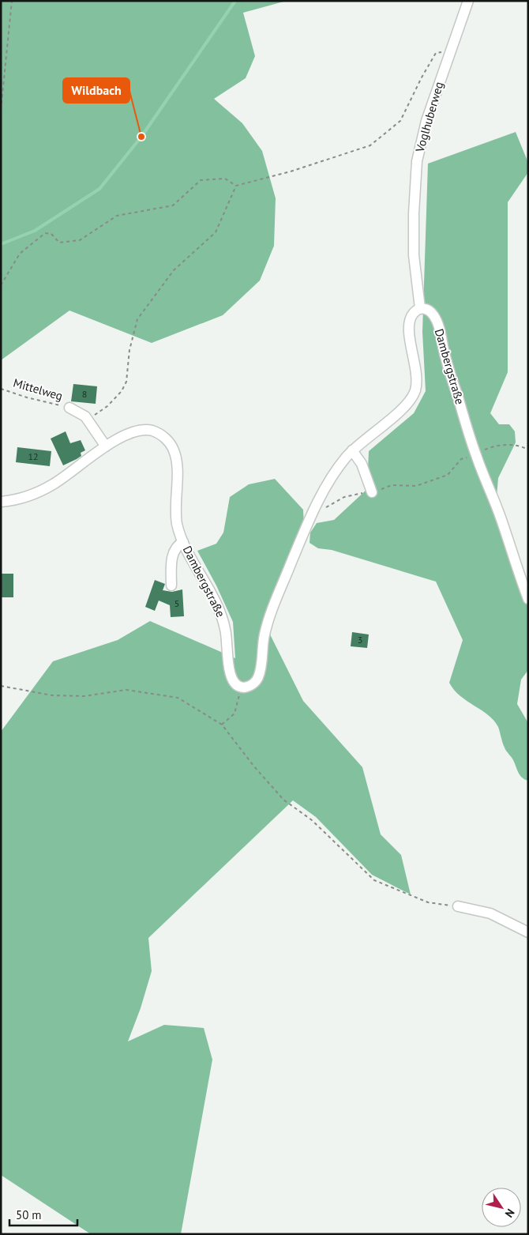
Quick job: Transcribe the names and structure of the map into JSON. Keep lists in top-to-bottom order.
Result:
{
  "streets": {
    "street": ["Voglhuberweg", "Dambergstraße"],
    "path": ["Mittelweg"]
  },
  "crossings": [
    ["Voglhuberweg", "Dambergstraße"]
  ],
  "places": ["Wildbach"],
  "house_numbers": [
    "8",
    "12",
    "5",
    "3"
  ],
  "scale_bar": "50 m",
  "north": "bottom right"
}
